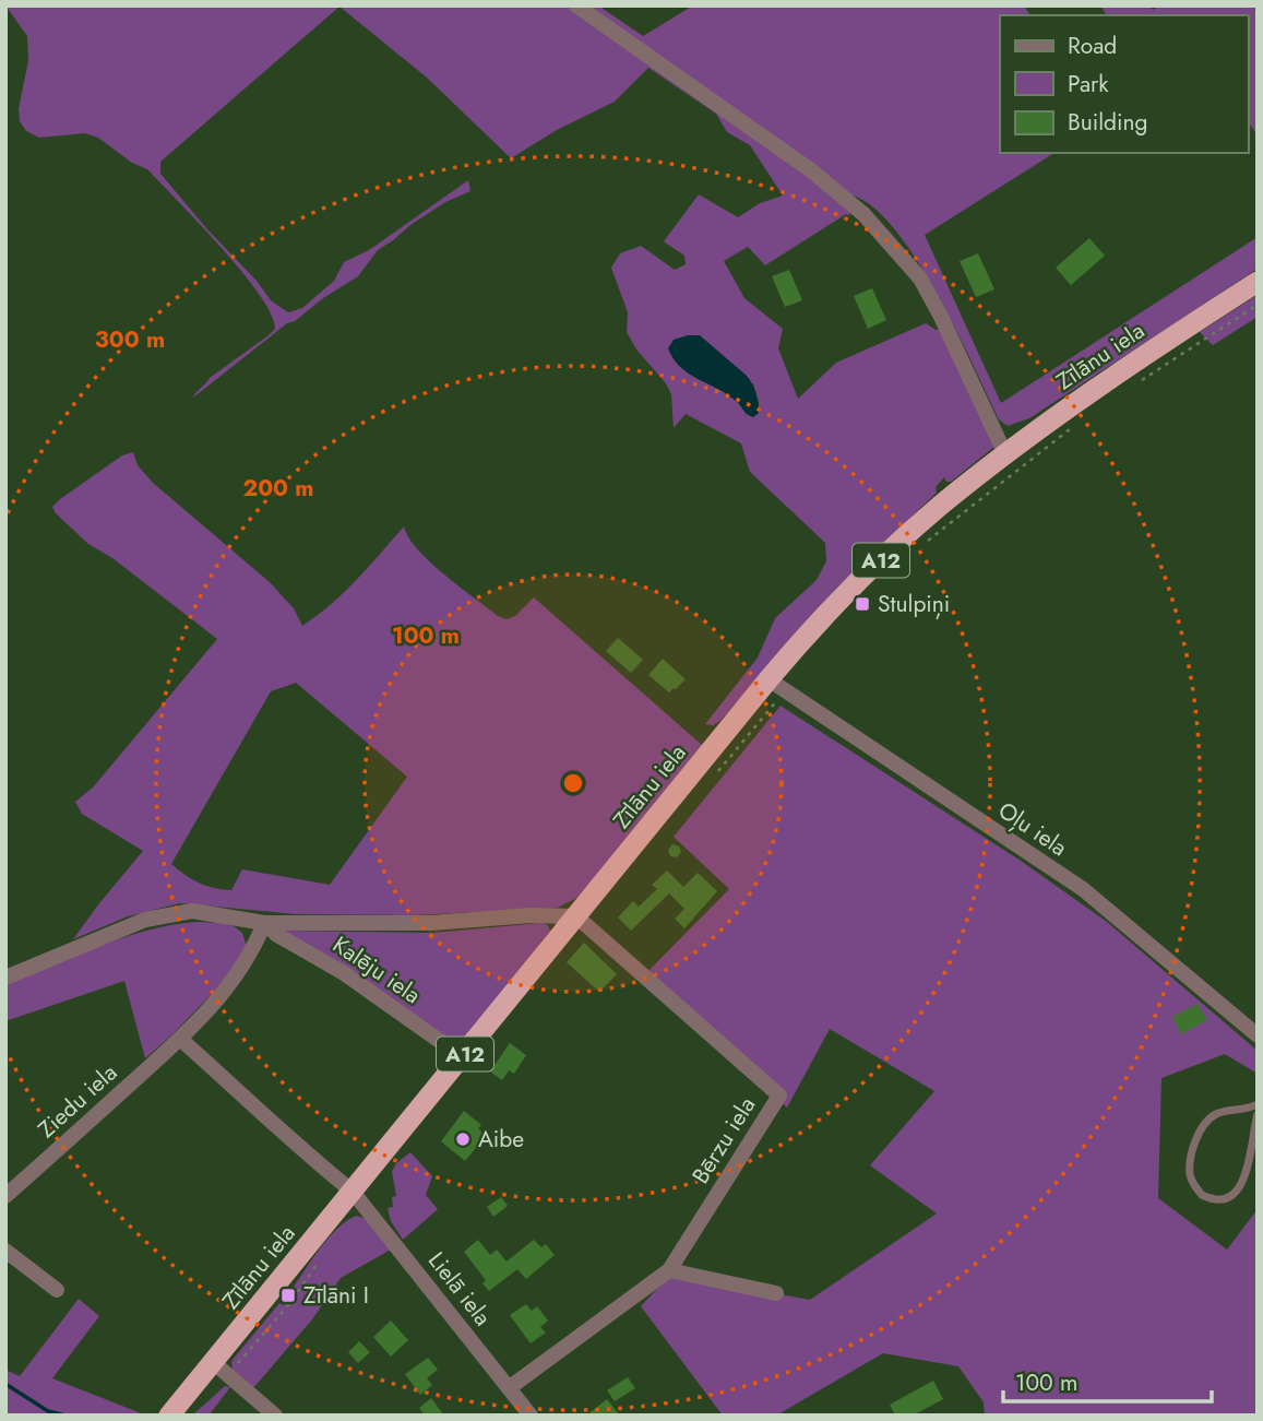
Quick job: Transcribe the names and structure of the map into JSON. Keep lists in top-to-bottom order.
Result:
{
  "streets": {
    "highway": ["Zīlānu iela", "A12"],
    "street": [
      "Oļu iela",
      "Kalēju iela",
      "Ziedu iela",
      "Bērzu iela",
      "Lielā iela"
    ]
  },
  "crossings": [
    ["Zīlānu iela", "Oļu iela"],
    ["Zīlānu iela", "Kalēju iela"],
    ["Zīlānu iela", "Bērzu iela"],
    ["Zīlānu iela", "Lielā iela"],
    ["Kalēju iela", "Ziedu iela"],
    ["Bērzu iela", "Lielā iela"]
  ],
  "places": {
    "transit": ["Stulpiņi", "Zīlāni I"],
    "other": ["Aibe"]
  },
  "legend": ["Road", "Park", "Building"],
  "scale_bar": "100 m",
  "rings": ["300 m", "200 m", "100 m"]
}
